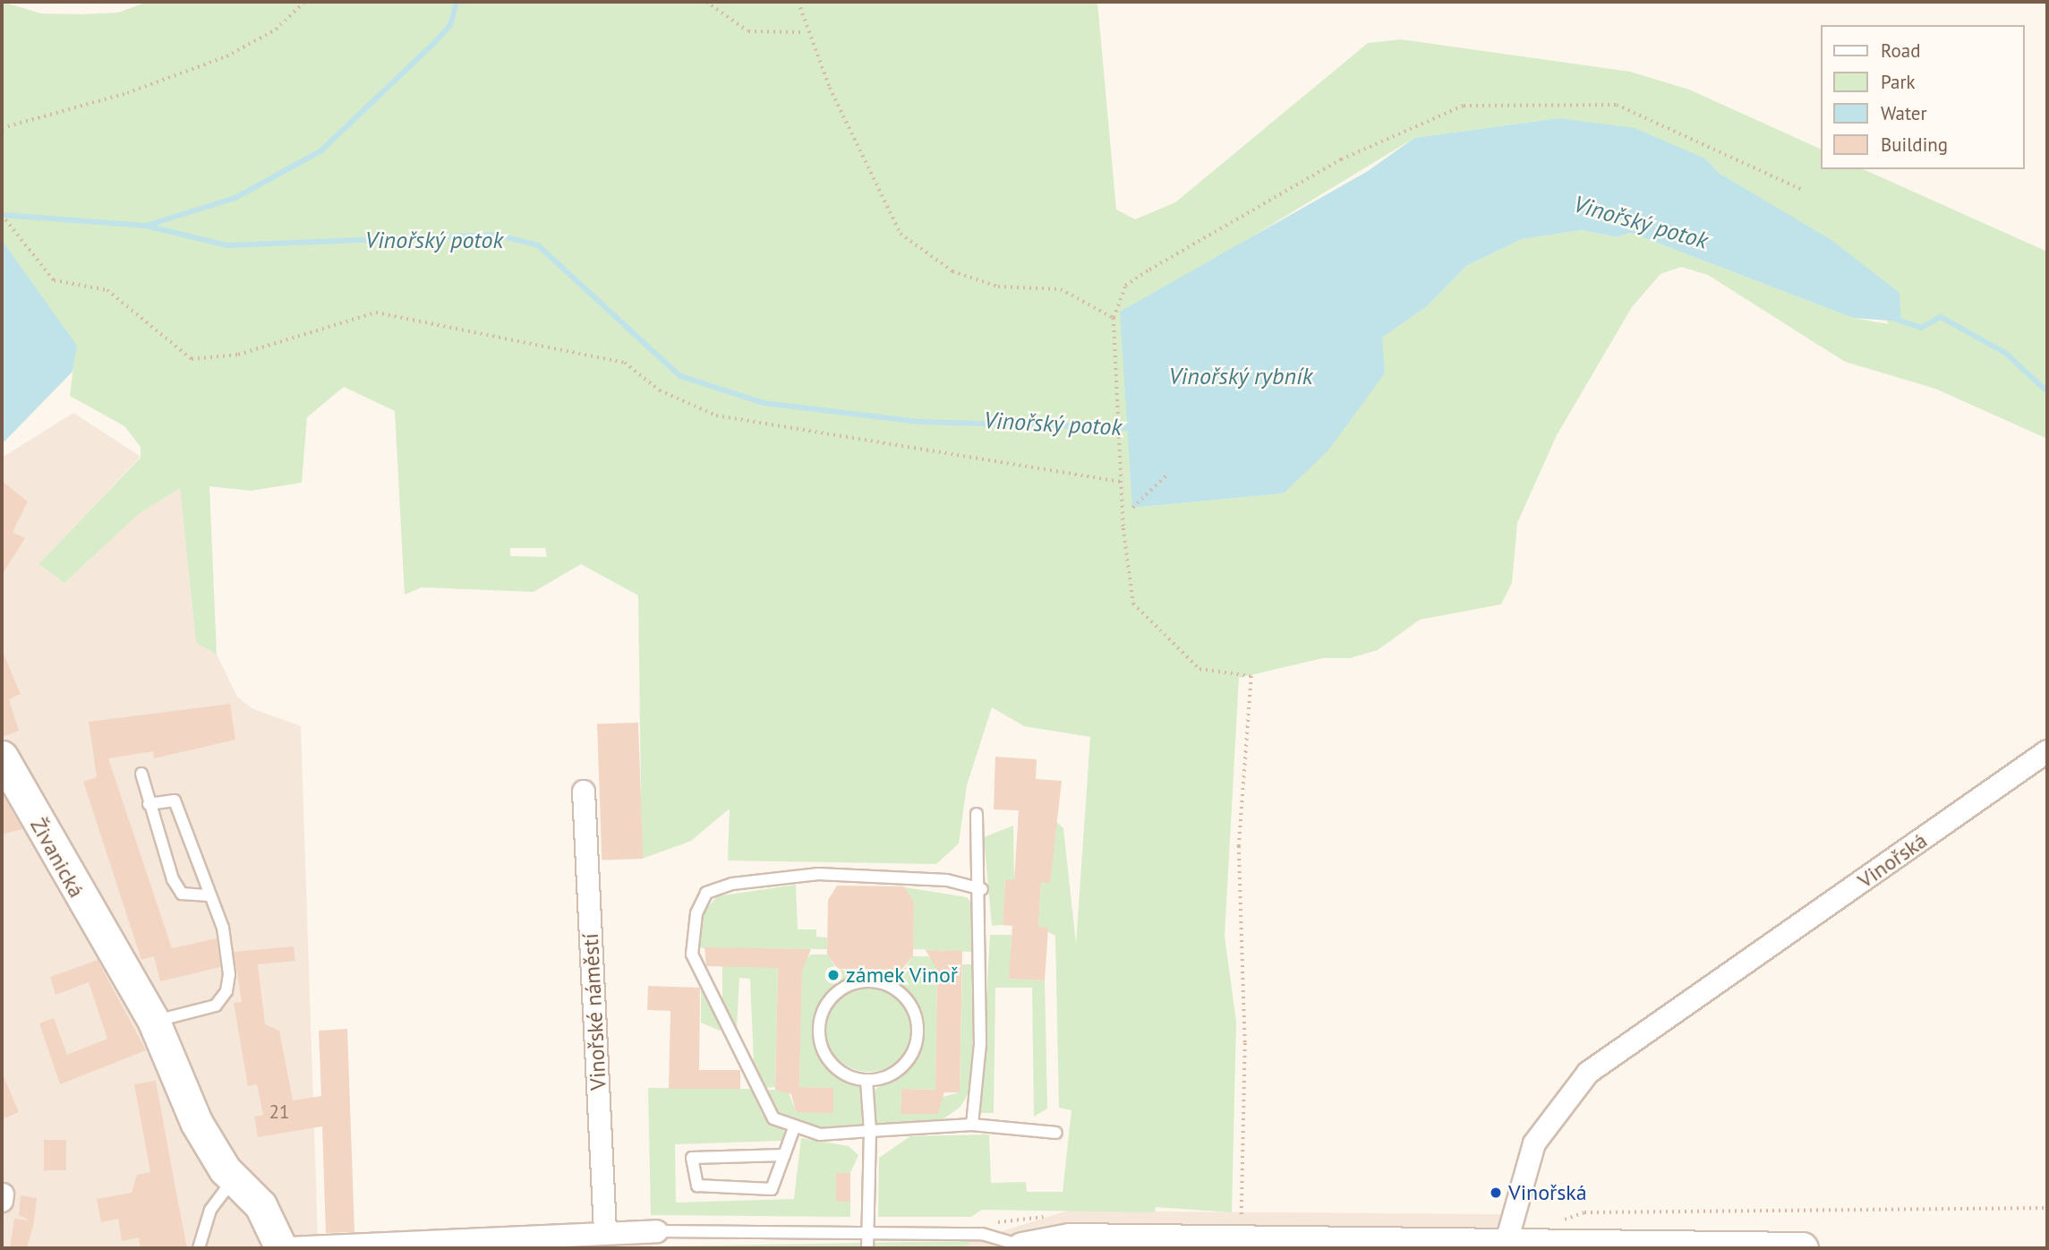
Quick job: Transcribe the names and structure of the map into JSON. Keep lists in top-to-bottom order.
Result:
{
  "streets": {
    "main road": ["Živanická"],
    "street": ["Vinořská", "Vinořské náměstí"]
  },
  "water": ["Vinořský potok", "Vinořský rybník"],
  "places": ["zámek Vinoř", "Vinořská"],
  "house_numbers": ["21"],
  "legend": [
    "Road",
    "Park",
    "Water",
    "Building"
  ]
}
